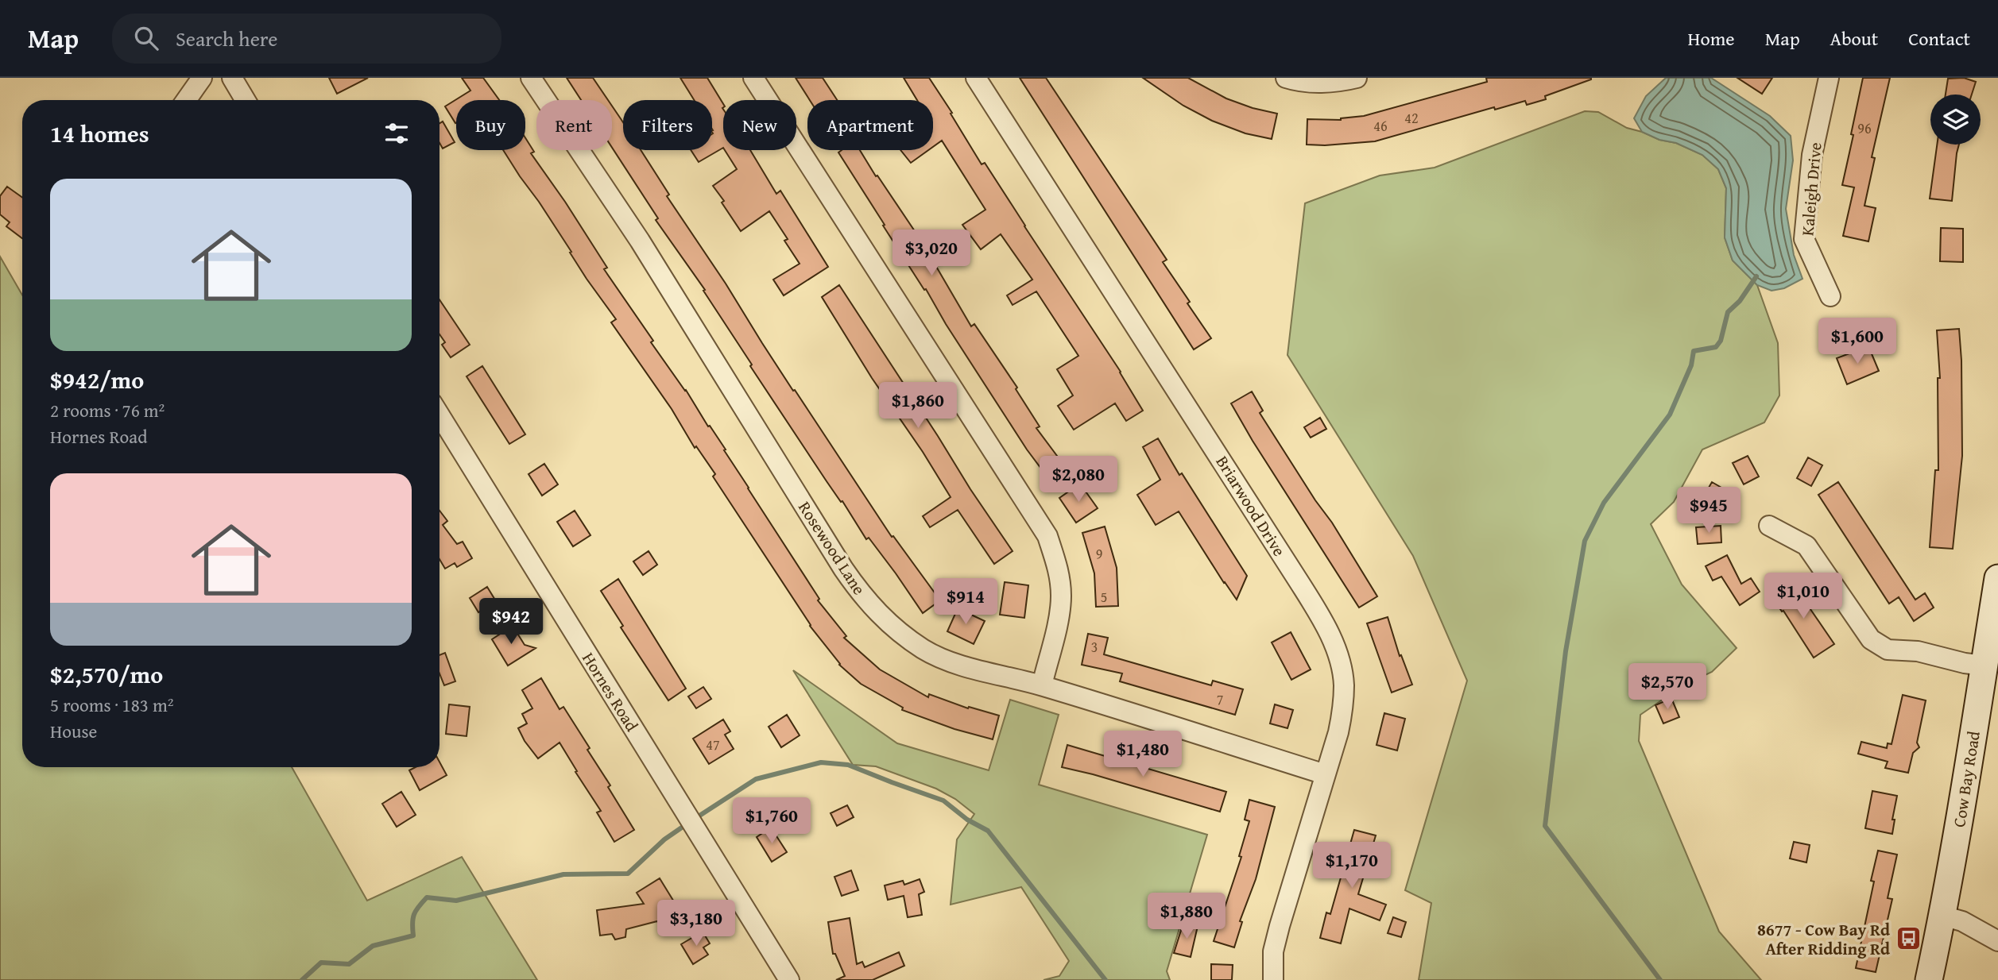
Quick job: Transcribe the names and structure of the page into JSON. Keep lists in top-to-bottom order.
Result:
{
  "streets": {
    "main road": ["Cow Bay Road"],
    "street": [
      "Kaleigh Drive",
      "Briarwood Drive",
      "Rosewood Lane",
      "Hornes Road"
    ]
  },
  "crossings": [
    ["Briarwood Drive", "Rosewood Lane"]
  ],
  "places": {
    "bus stop": ["8677 - Cow Bay Rd After Ridding Rd"]
  },
  "house_numbers": [
    "42",
    "46",
    "96",
    "9",
    "5",
    "3",
    "7",
    "47"
  ],
  "page": {
    "header": "Map",
    "search": "Search here",
    "nav": [
      "Home",
      "Map",
      "About",
      "Contact"
    ],
    "chip": [
      "Buy",
      "Rent",
      "Filters",
      "New",
      "Apartment"
    ],
    "heading": "14 homes",
    "list": [
      {
        "name": "$942/mo",
        "note": "2 rooms · 76 m² · Hornes Road"
      },
      {
        "name": "$2,570/mo",
        "note": "5 rooms · 183 m² · House"
      }
    ],
    "price": [
      "$3,020",
      "$1,600",
      "$1,860",
      "$2,080",
      "$945",
      "$1,010",
      "$914",
      "$942",
      "$2,570",
      "$1,480",
      "$1,760",
      "$1,170",
      "$1,880",
      "$3,180"
    ]
  }
}
